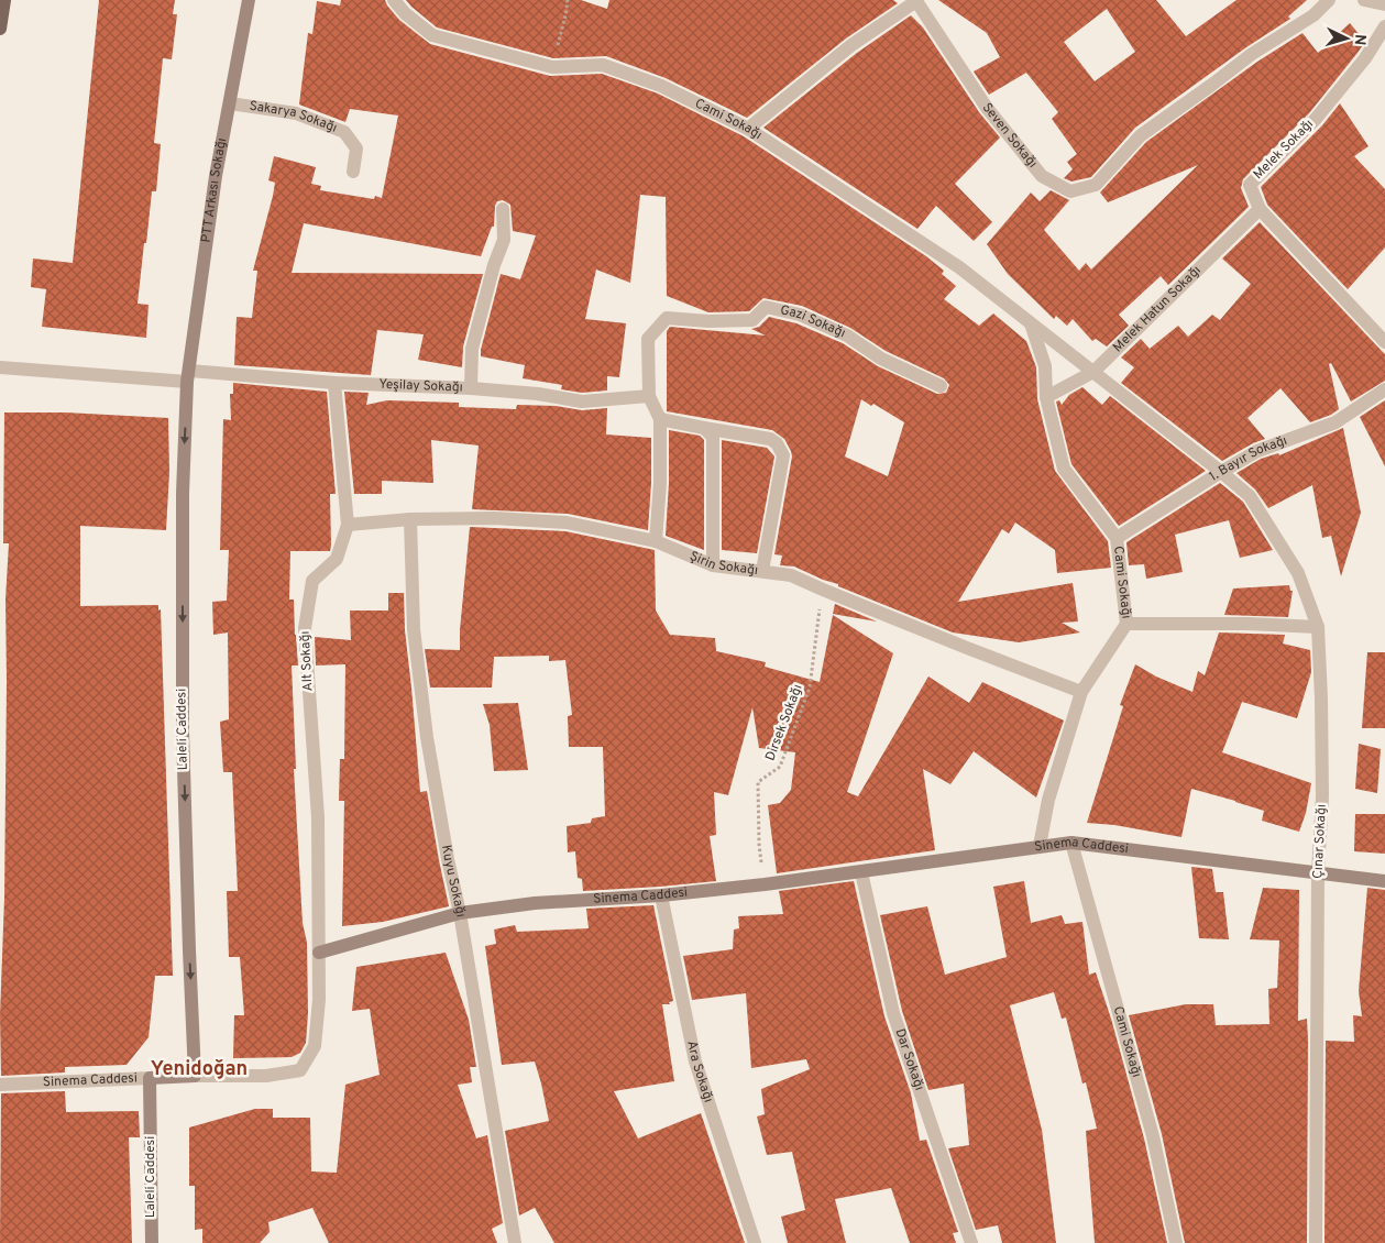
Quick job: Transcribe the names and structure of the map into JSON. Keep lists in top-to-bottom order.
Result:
{
  "streets": {
    "street": [
      "Sakarya Sokağı",
      "Cami Sokağı",
      "Seven Sokağı",
      "Melek Sokağı",
      "PTT Arkası Sokağı",
      "Melek Hatun Sokağı",
      "Gazi Sokağı",
      "Yeşilay Sokağı",
      "1. Bayır Sokağı",
      "Şirin Sokağı",
      "Alt Sokağı",
      "Laleli Caddesi",
      "Çınar Sokağı",
      "Sinema Caddesi",
      "Kuyu Sokağı",
      "Dar Sokağı",
      "Ara Sokağı"
    ],
    "path": ["Dirsek Sokağı"]
  },
  "crossings": [
    ["Sakarya Sokağı", "PTT Arkası Sokağı"],
    ["Cami Sokağı", "Seven Sokağı"],
    ["Cami Sokağı", "Melek Hatun Sokağı"],
    ["Cami Sokağı", "1. Bayır Sokağı"],
    ["Cami Sokağı", "Şirin Sokağı"],
    ["Cami Sokağı", "Çınar Sokağı"],
    ["Cami Sokağı", "Sinema Caddesi"],
    ["Melek Sokağı", "Melek Hatun Sokağı"],
    ["PTT Arkası Sokağı", "Yeşilay Sokağı"],
    ["PTT Arkası Sokağı", "Laleli Caddesi"],
    ["Gazi Sokağı", "Yeşilay Sokağı"],
    ["Yeşilay Sokağı", "Alt Sokağı"],
    ["Yeşilay Sokağı", "Laleli Caddesi"],
    ["1. Bayır Sokağı", "Çınar Sokağı"],
    ["Şirin Sokağı", "Alt Sokağı"],
    ["Şirin Sokağı", "Dirsek Sokağı"],
    ["Şirin Sokağı", "Kuyu Sokağı"],
    ["Alt Sokağı", "Sinema Caddesi"],
    ["Dirsek Sokağı", "Sinema Caddesi"],
    ["Laleli Caddesi", "Sinema Caddesi"],
    ["Çınar Sokağı", "Sinema Caddesi"],
    ["Sinema Caddesi", "Kuyu Sokağı"],
    ["Sinema Caddesi", "Dar Sokağı"],
    ["Sinema Caddesi", "Ara Sokağı"]
  ],
  "one_way": ["Laleli Caddesi"],
  "districts": ["Yenidoğan"],
  "north": "right"
}
